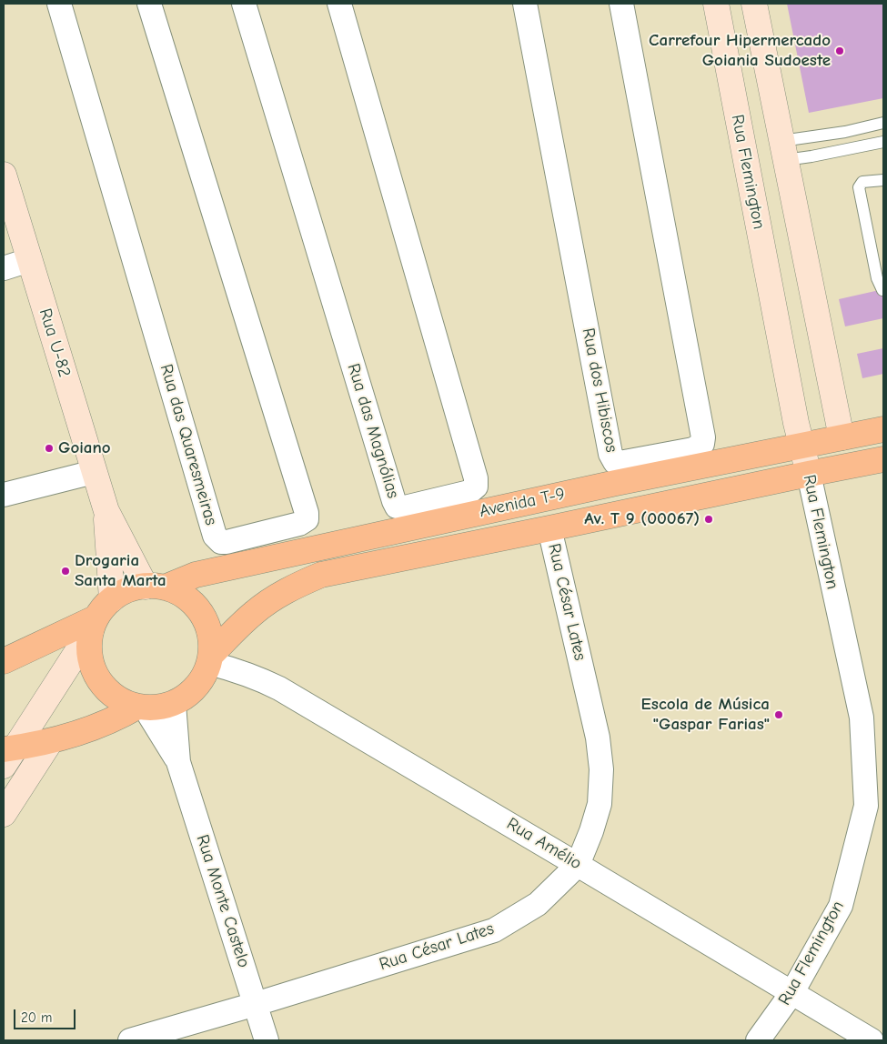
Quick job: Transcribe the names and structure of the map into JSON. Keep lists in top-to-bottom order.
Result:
{
  "streets": {
    "main road": ["Avenida T-9"],
    "street": [
      "Rua Flemington",
      "Rua U-82",
      "Rua dos Hibiscos",
      "Rua das Magnólias",
      "Rua das Quaresmeiras",
      "Rua César Lates",
      "Rua Amélio",
      "Rua Monte Castelo"
    ]
  },
  "crossings": [
    ["Rua Flemington", "Avenida T-9"],
    ["Rua Flemington", "Rua Amélio"],
    ["Rua U-82", "Avenida T-9"],
    ["Rua U-82", "Rua Amélio"],
    ["Rua U-82", "Rua Monte Castelo"],
    ["Avenida T-9", "Rua César Lates"],
    ["Avenida T-9", "Rua Amélio"],
    ["Avenida T-9", "Rua Monte Castelo"],
    ["Rua César Lates", "Rua Amélio"],
    ["Rua César Lates", "Rua Monte Castelo"],
    ["Rua Amélio", "Rua Monte Castelo"]
  ],
  "places": [
    "Carrefour Hipermercado Goiania Sudoeste",
    "Goiano",
    "Av. T 9 (00067)",
    "Drogaria Santa Marta",
    "Escola de Música \"Gaspar Farias\""
  ],
  "scale_bar": "20 m"
}
